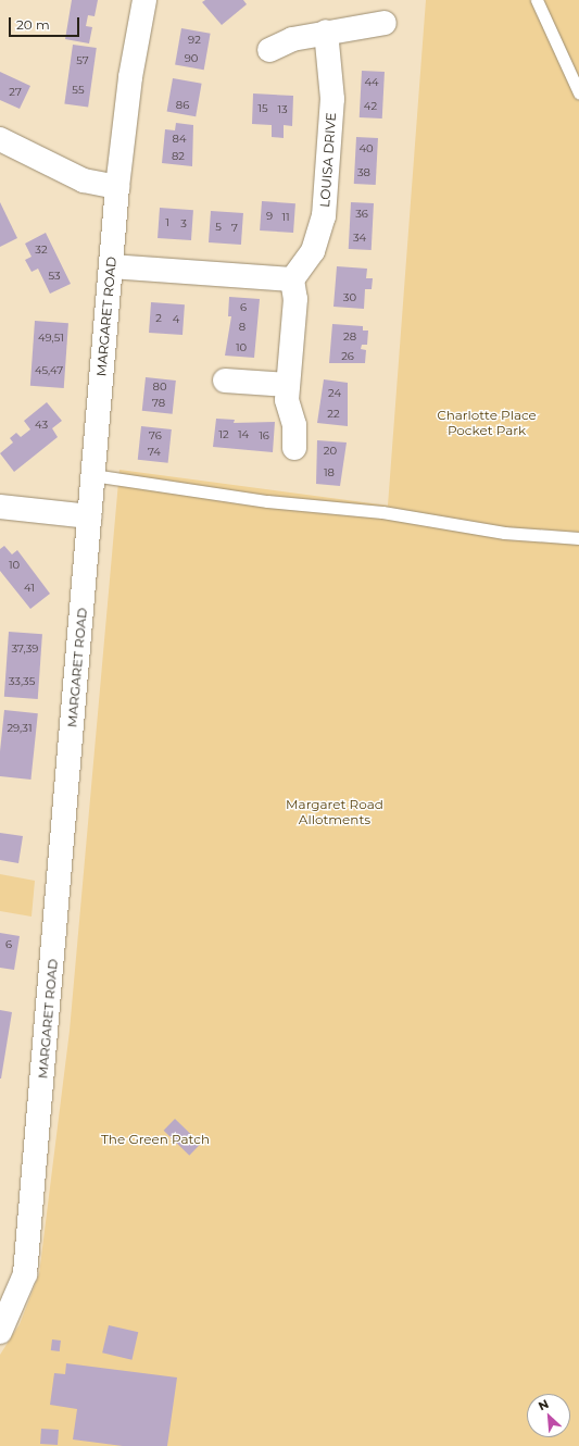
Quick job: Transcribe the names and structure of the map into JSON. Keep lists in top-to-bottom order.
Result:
{
  "streets": {
    "street": ["LOUISA DRIVE", "MARGARET ROAD"]
  },
  "parks": ["Charlotte Place Pocket Park", "Margaret Road Allotments", "The Green Patch"],
  "house_numbers": [
    "92",
    "90",
    "57",
    "44",
    "55",
    "27",
    "86",
    "42",
    "15",
    "13",
    "84",
    "40",
    "82",
    "38",
    "36",
    "9",
    "11",
    "1",
    "3",
    "5",
    "7",
    "34",
    "32",
    "53",
    "30",
    "6",
    "2",
    "4",
    "8",
    "28",
    "49,51",
    "10",
    "26",
    "45,47",
    "80",
    "24",
    "78",
    "22",
    "43",
    "12",
    "14",
    "76",
    "16",
    "20",
    "74",
    "18",
    "10",
    "41",
    "37,39",
    "33,35",
    "29,31",
    "6"
  ],
  "scale_bar": "20 m",
  "north": "top left"
}
